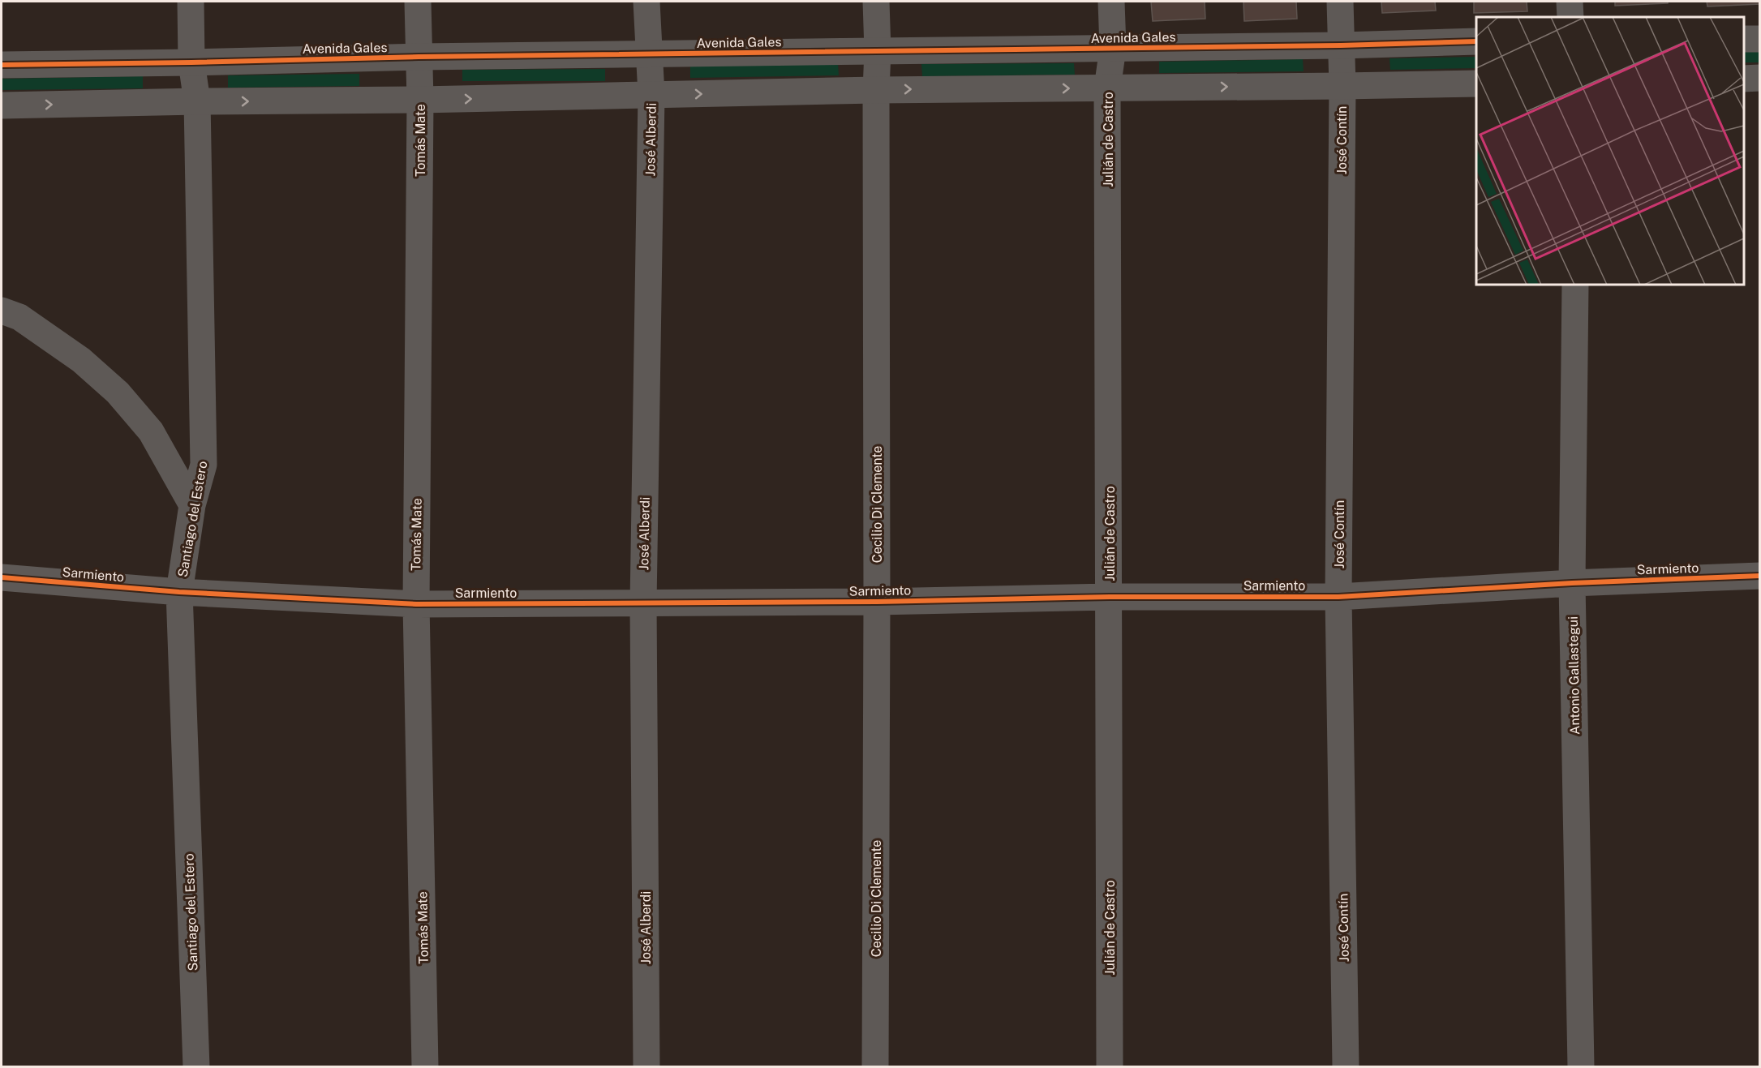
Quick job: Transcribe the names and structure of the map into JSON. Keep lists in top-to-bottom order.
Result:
{
  "streets": {
    "street": [
      "Avenida Gales",
      "José Alberdi",
      "Julián de Castro",
      "Tomás Mate",
      "José Contín",
      "Cecilio Di Clemente",
      "Santiago del Estero",
      "Sarmiento",
      "Antonio Gallastegui"
    ]
  },
  "crossings": [
    ["Avenida Gales", "José Alberdi"],
    ["Avenida Gales", "Julián de Castro"],
    ["Avenida Gales", "Tomás Mate"],
    ["Avenida Gales", "José Contín"],
    ["Avenida Gales", "Cecilio Di Clemente"],
    ["Avenida Gales", "Santiago del Estero"],
    ["José Alberdi", "Sarmiento"],
    ["Julián de Castro", "Sarmiento"],
    ["Tomás Mate", "Sarmiento"],
    ["José Contín", "Sarmiento"],
    ["Cecilio Di Clemente", "Sarmiento"],
    ["Santiago del Estero", "Sarmiento"],
    ["Sarmiento", "Antonio Gallastegui"]
  ]
}
